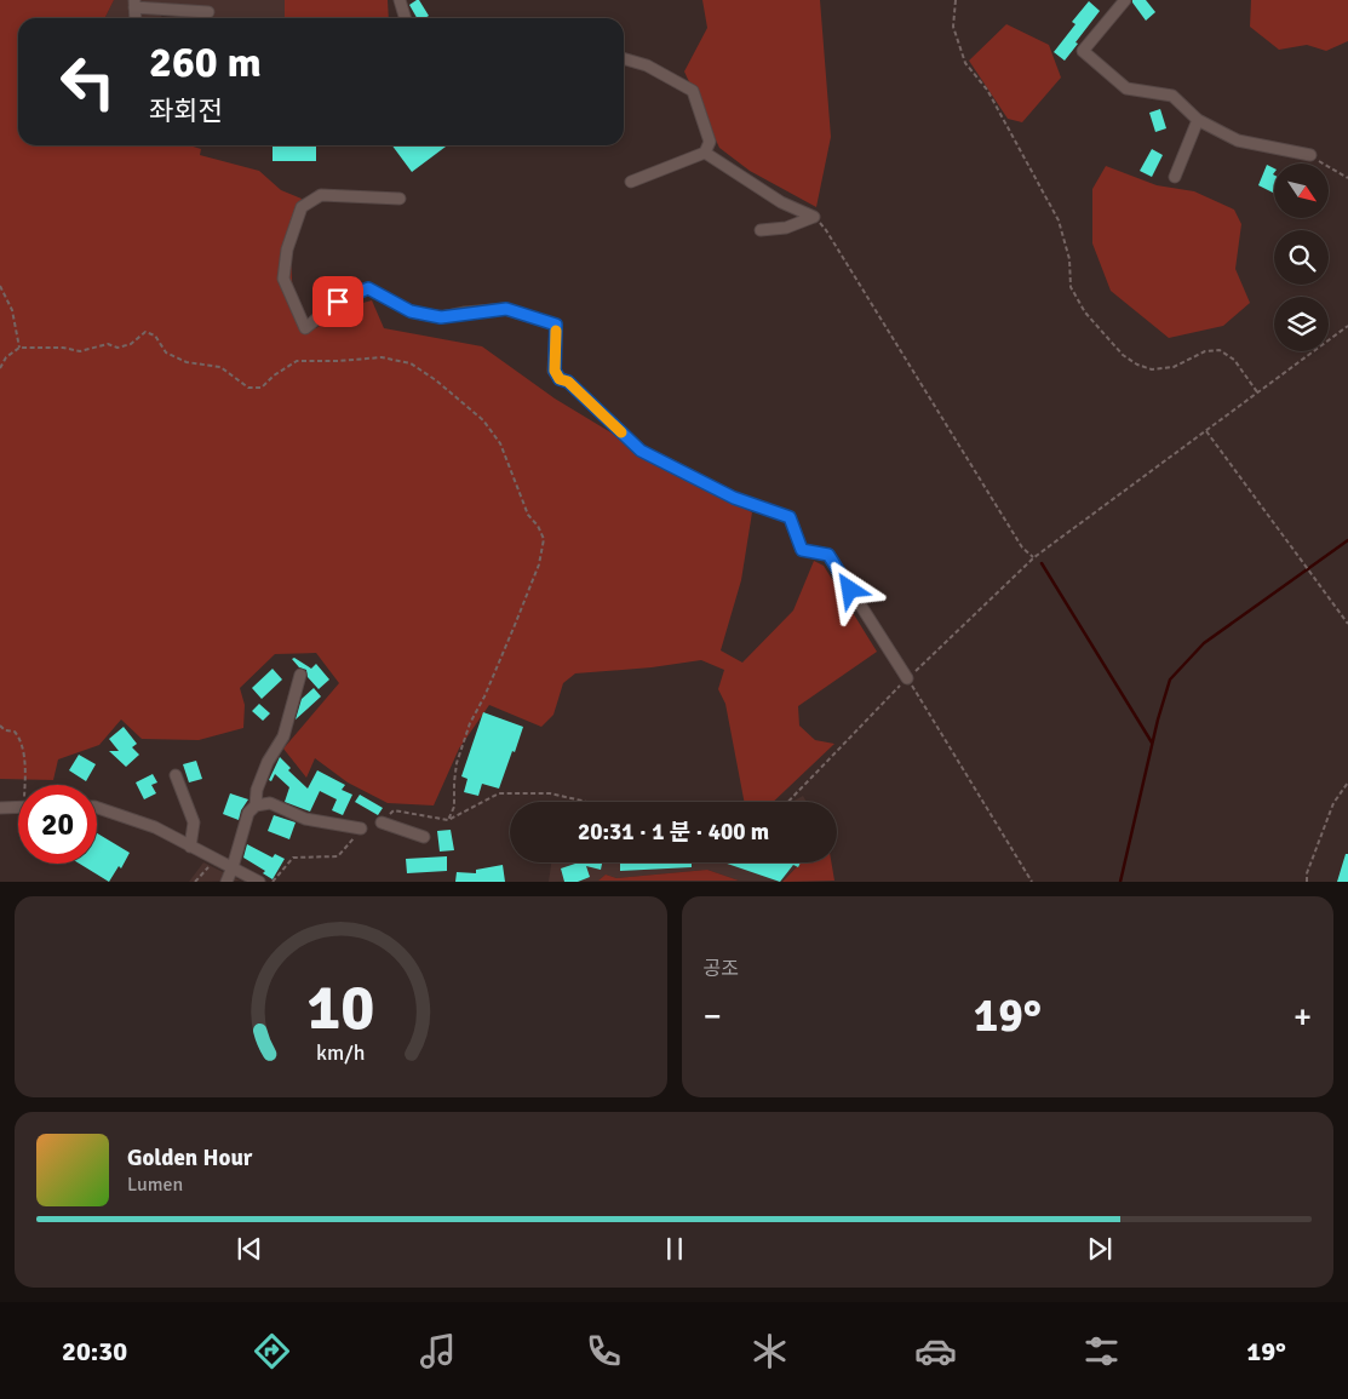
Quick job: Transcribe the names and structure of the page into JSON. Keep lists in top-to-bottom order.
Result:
{
  "north": "bottom right",
  "page": {
    "turn": ["260 m", "좌회전"],
    "limit": "20",
    "trip": "20:31 · 1 분 · 400 m",
    "tile": "공조",
    "heat": ["−", "19°", "+"],
    "song": ["Golden Hour", "Lumen"],
    "tabs": ["20:30", "19°"],
    "gauge": ["10", "km/h"]
  }
}
